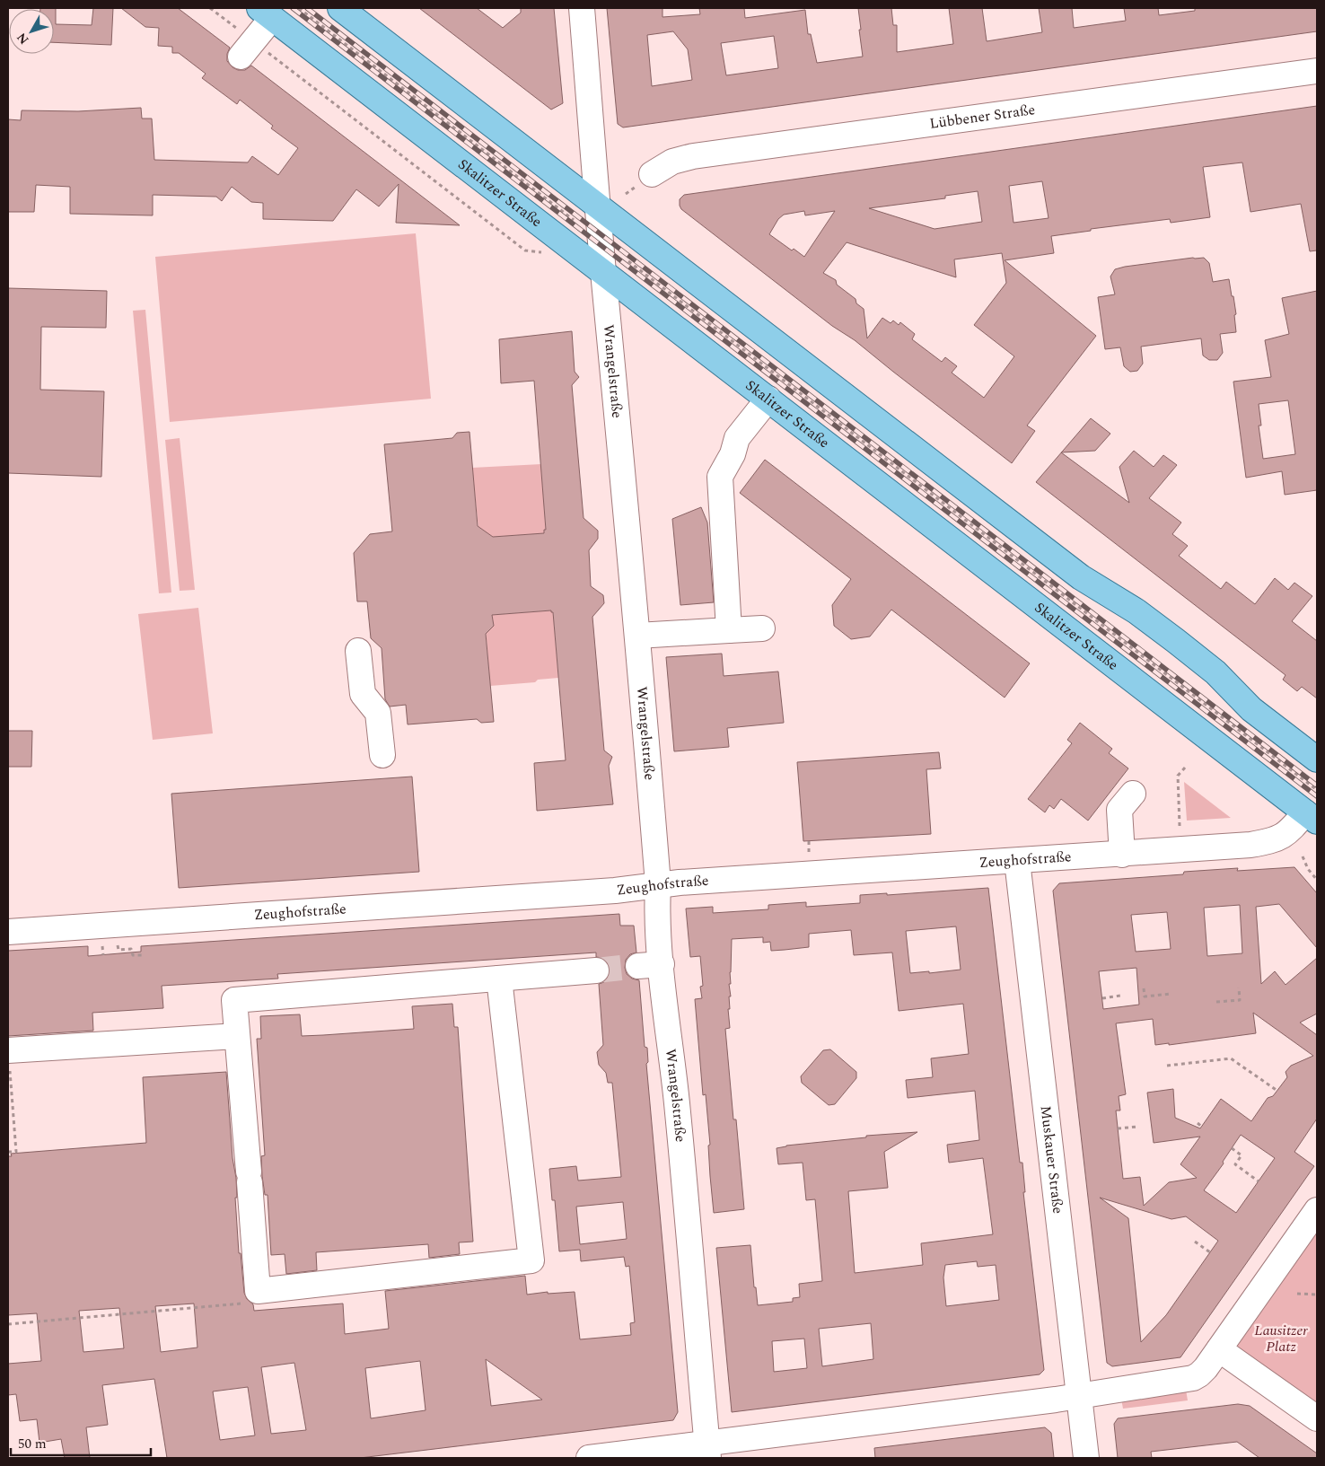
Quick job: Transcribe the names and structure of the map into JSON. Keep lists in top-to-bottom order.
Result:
{
  "streets": {
    "main road": ["Skalitzer Straße"],
    "street": [
      "Lübbener Straße",
      "Wrangelstraße",
      "Zeughofstraße",
      "Muskauer Straße"
    ]
  },
  "crossings": [
    ["Skalitzer Straße", "Wrangelstraße"],
    ["Skalitzer Straße", "Zeughofstraße"],
    ["Wrangelstraße", "Zeughofstraße"],
    ["Zeughofstraße", "Muskauer Straße"]
  ],
  "parks": ["Lausitzer Platz"],
  "scale_bar": "50 m",
  "north": "bottom left"
}
